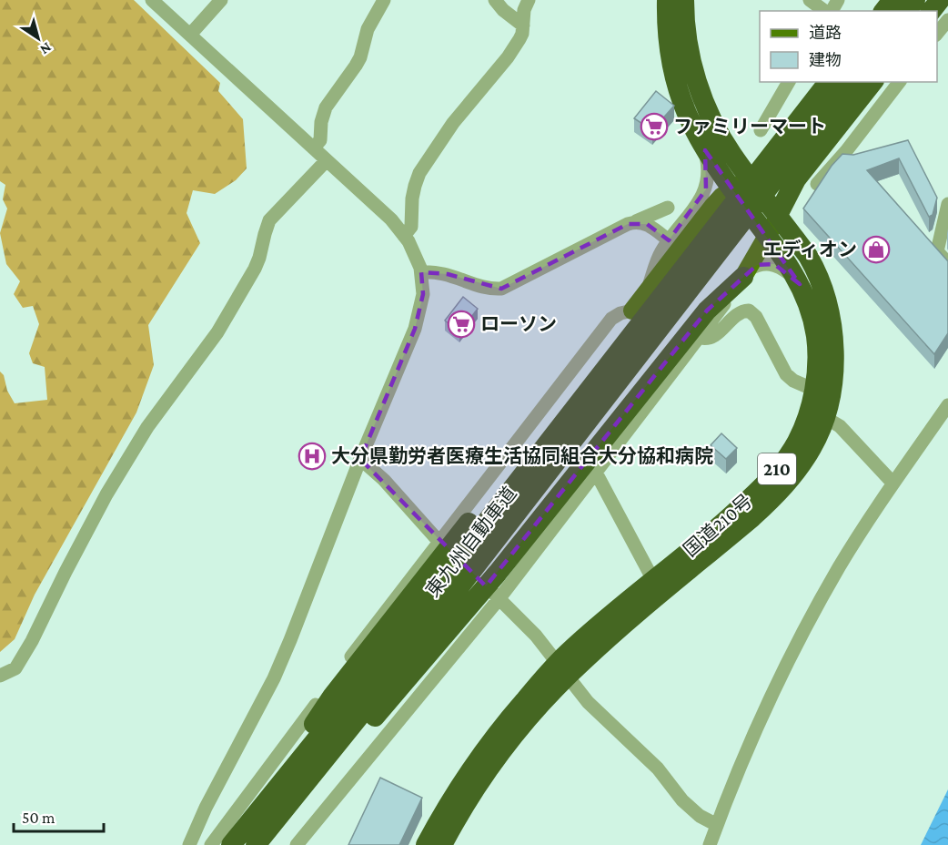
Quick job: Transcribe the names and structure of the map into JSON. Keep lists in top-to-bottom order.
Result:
{
  "streets": {
    "highway": ["210", "国道210号", "東九州自動車道"]
  },
  "places": {
    "supermarket": ["ファミリーマート", "ローソン"],
    "shop": ["エディオン"],
    "hospital": ["大分県勤労者医療生活協同組合大分協和病院"]
  },
  "legend": ["道路", "建物"],
  "scale_bar": "50 m",
  "north": "bottom right"
}
